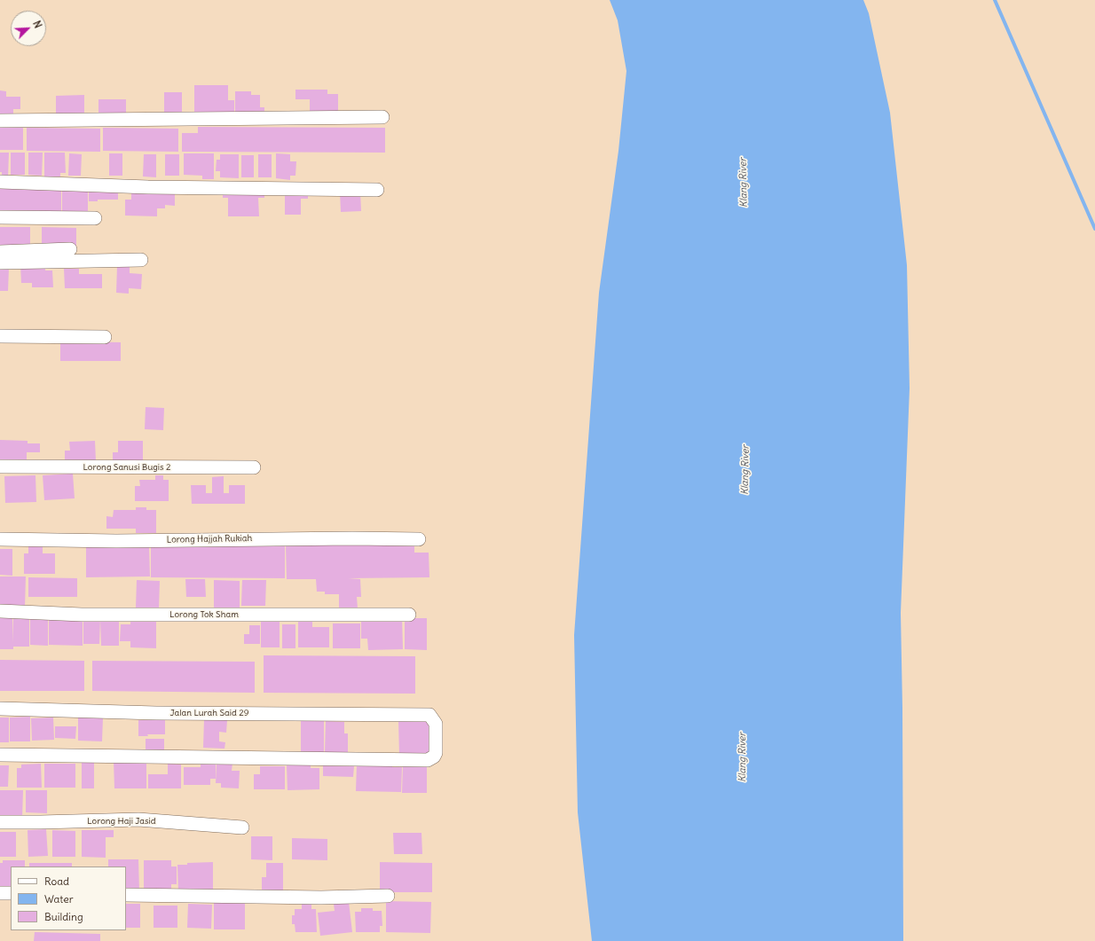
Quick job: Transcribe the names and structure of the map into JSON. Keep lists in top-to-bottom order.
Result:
{
  "streets": {
    "street": [
      "Lorong Sanusi Bugis 2",
      "Lorong Hajjah Rukiah",
      "Lorong Tok Sham",
      "Jalan Lurah Said 29",
      "Lorong Haji Jasid"
    ]
  },
  "water": ["Klang River"],
  "legend": ["Road", "Water", "Building"],
  "north": "top right"
}
